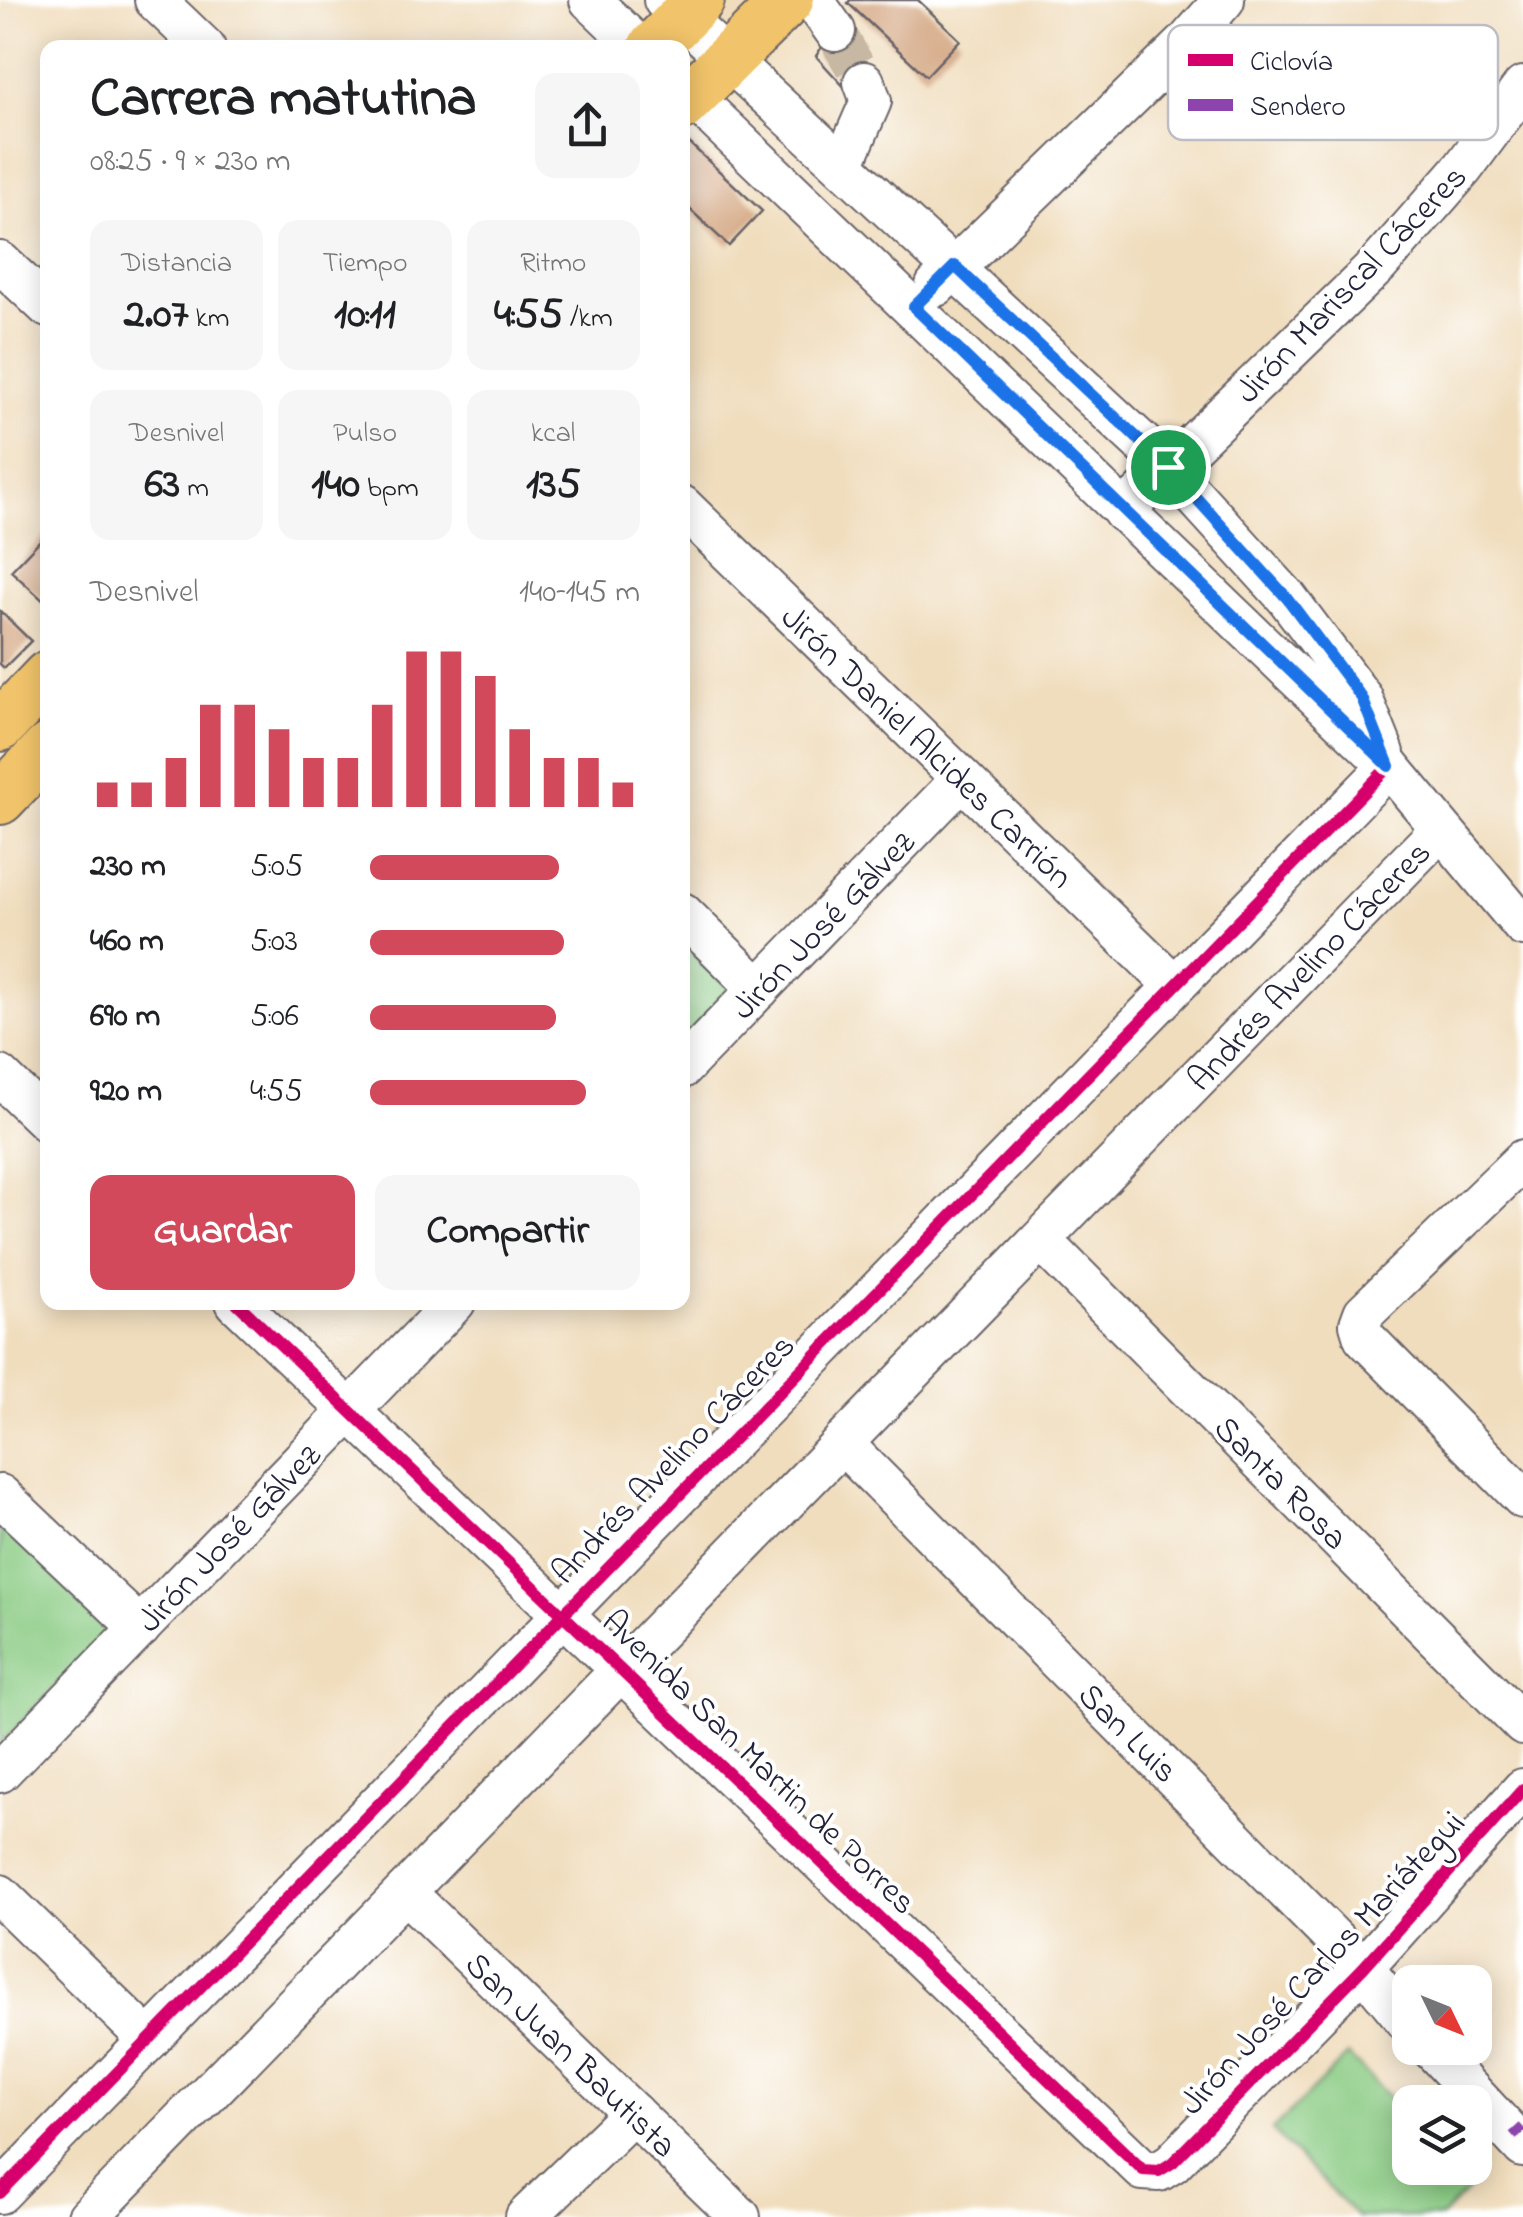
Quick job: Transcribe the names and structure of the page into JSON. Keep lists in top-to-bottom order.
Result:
{
  "streets": {
    "street": [
      "Jirón Mariscal Cáceres",
      "Jirón Daniel Alcides Carrión",
      "Jirón José Gálvez",
      "Andrés Avelino Cáceres",
      "Santa Rosa",
      "San Luis",
      "Avenida San Martin de Porres",
      "Jirón José Carlos Mariátegui",
      "San Juan Bautista"
    ]
  },
  "crossings": [
    ["Jirón Daniel Alcides Carrión", "Jirón José Gálvez"],
    ["Jirón Daniel Alcides Carrión", "Andrés Avelino Cáceres"],
    ["Jirón José Gálvez", "Avenida San Martin de Porres"],
    ["Andrés Avelino Cáceres", "Santa Rosa"],
    ["Andrés Avelino Cáceres", "San Luis"],
    ["Andrés Avelino Cáceres", "Avenida San Martin de Porres"],
    ["Andrés Avelino Cáceres", "San Juan Bautista"],
    ["San Luis", "Jirón José Carlos Mariátegui"],
    ["Avenida San Martin de Porres", "Jirón José Carlos Mariátegui"]
  ],
  "legend": ["Ciclovía", "Sendero"],
  "north": "bottom right",
  "page": {
    "heading": ["Carrera matutina", "08:25 · 9 × 230 m"],
    "stats": [
      ["Distancia", "2.07 km"],
      ["Tiempo", "10:11"],
      ["Ritmo", "4:55 /km"],
      ["Desnivel", "63 m"],
      ["Pulso", "140 bpm"],
      ["kcal", "135"]
    ],
    "chart": ["Desnivel", "140–145 m"],
    "list": [
      {
        "name": "230 m",
        "note": "5:05"
      },
      {
        "name": "460 m",
        "note": "5:03"
      },
      {
        "name": "690 m",
        "note": "5:06"
      },
      {
        "name": "920 m",
        "note": "4:55"
      }
    ],
    "buttons": ["Guardar", "Compartir"]
  }
}
